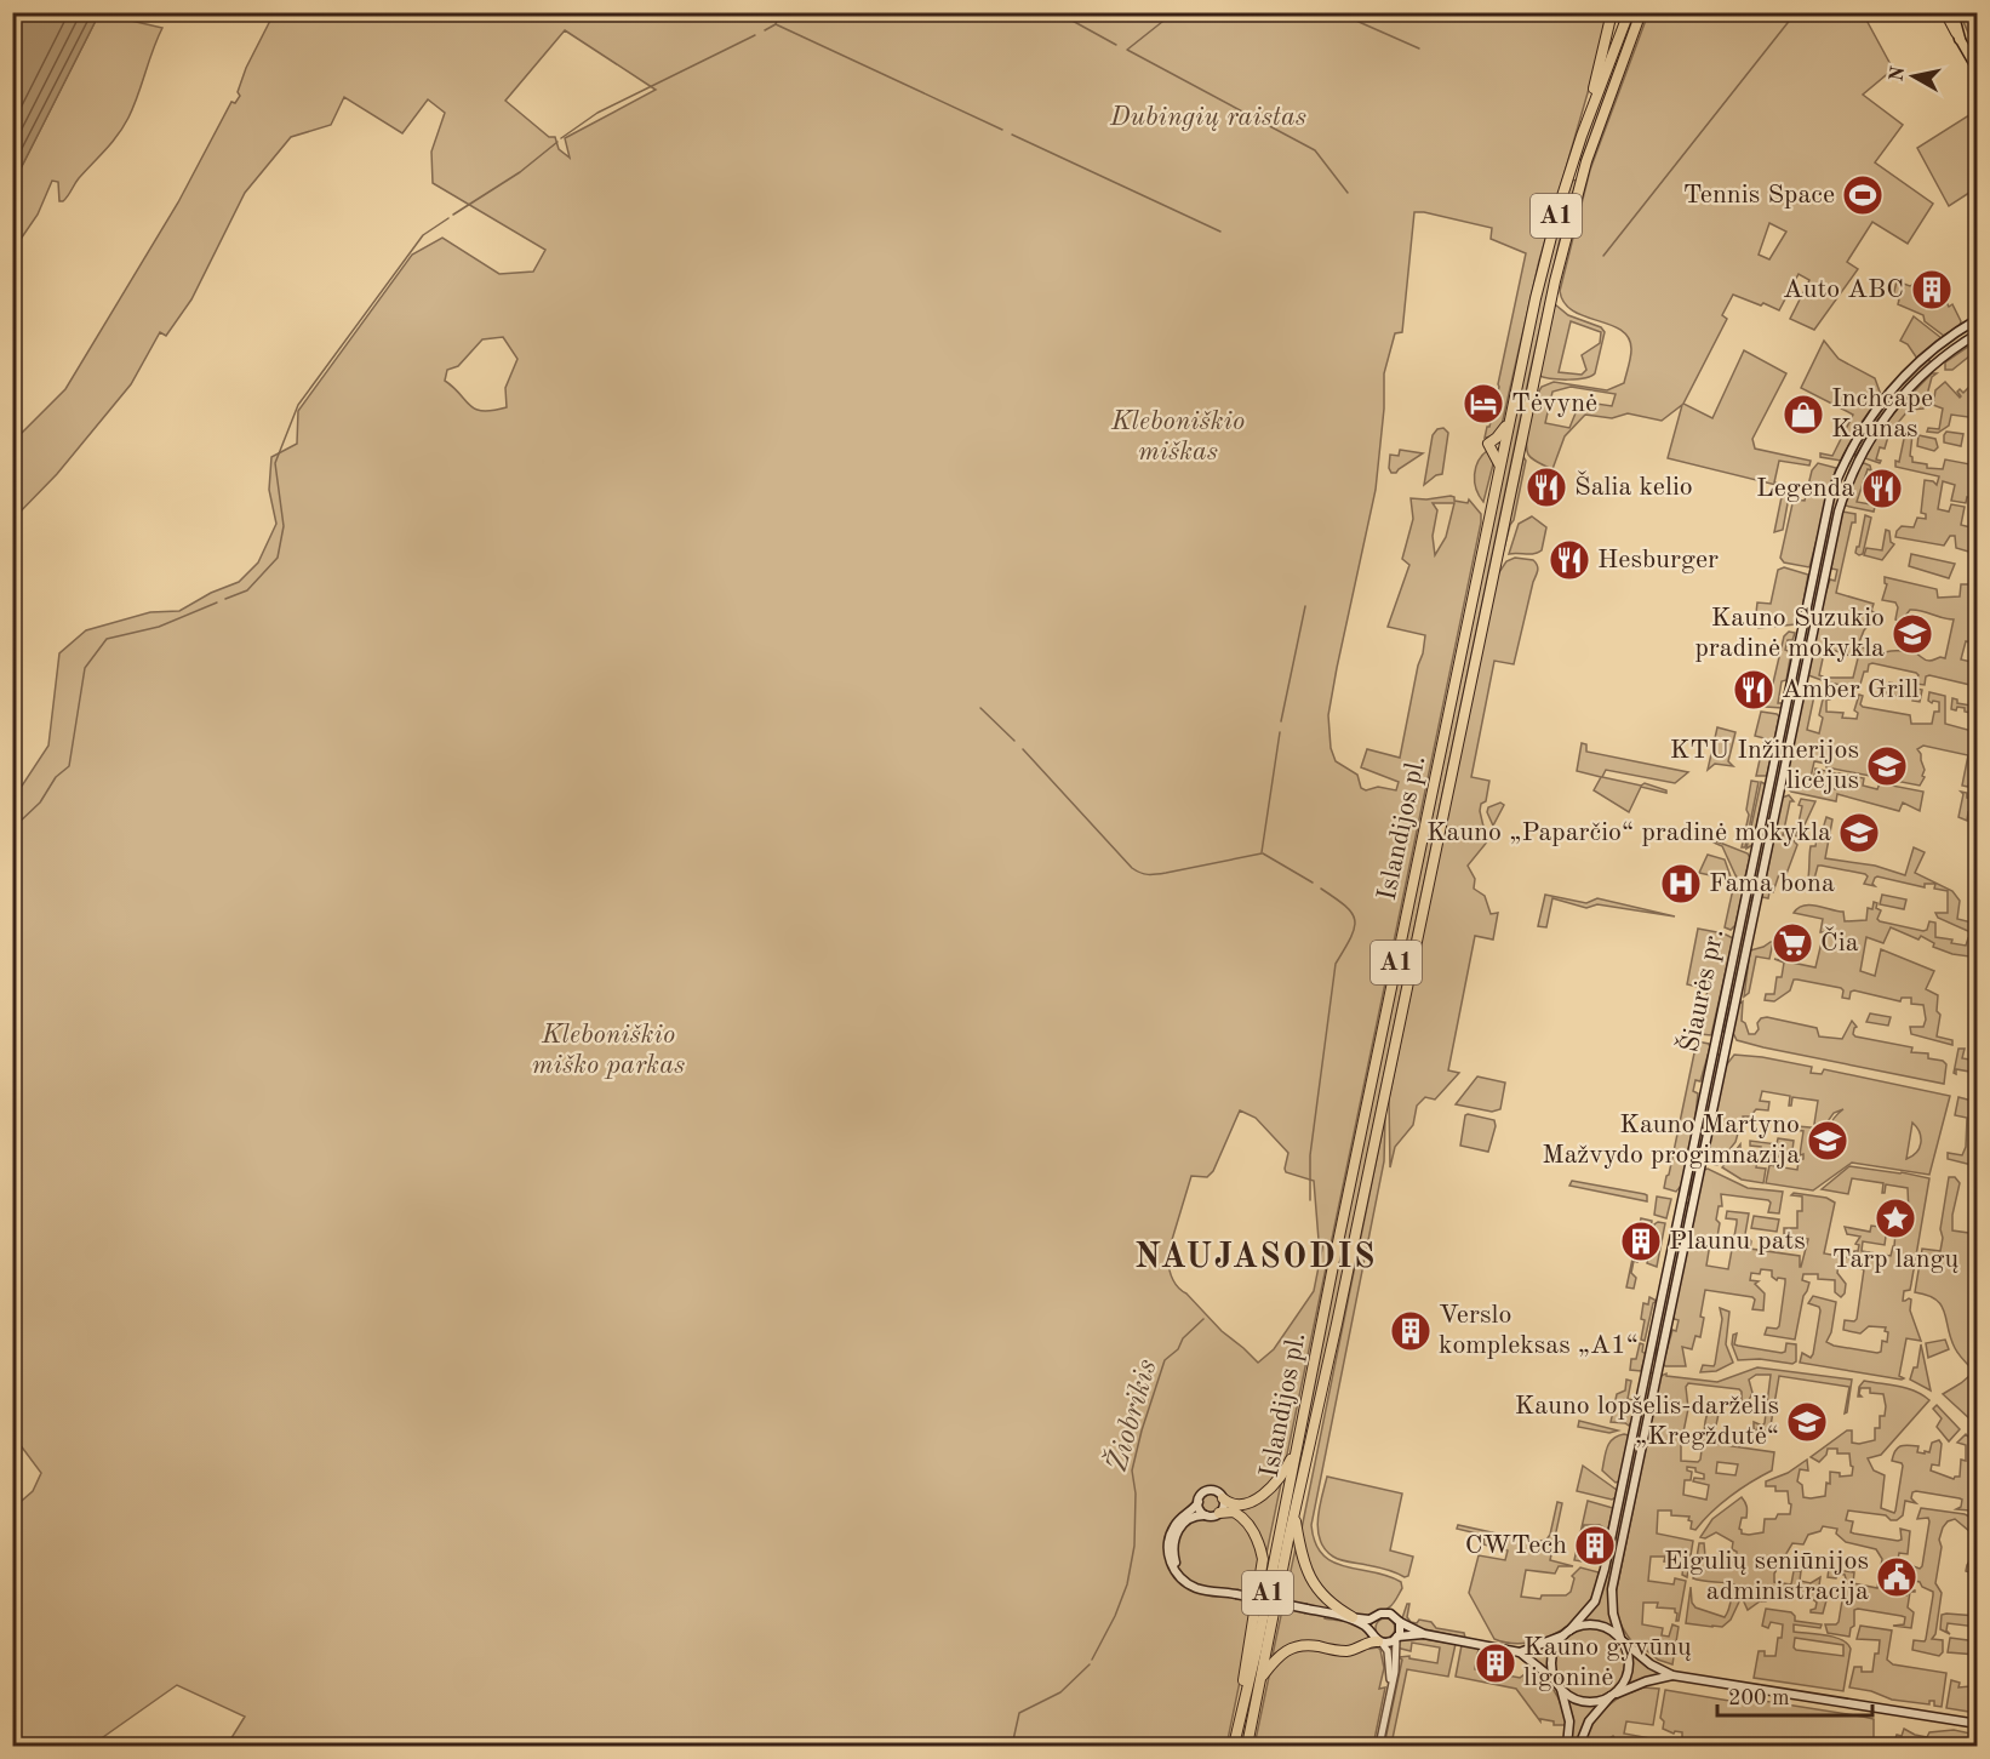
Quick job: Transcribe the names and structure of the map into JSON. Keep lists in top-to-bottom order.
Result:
{
  "streets": {
    "highway": ["A1", "Islandijos pl."],
    "main road": ["Šiaurės pr."]
  },
  "districts": ["NAUJASODIS"],
  "water": ["Žiobrikis"],
  "parks": ["Dubingių raistas", "Kleboniškio miškas", "Kleboniškio miško parkas"],
  "places": {
    "sports": ["Tennis Space"],
    "building": [
      "Auto ABC",
      "Plaunu pats",
      "Verslo kompleksas „A1“",
      "CWTech",
      "Kauno gyvūnų ligoninė"
    ],
    "hotel": ["Tėvynė"],
    "shop": ["Inchcape Kaunas"],
    "restaurant": [
      "Šalia kelio",
      "Legenda",
      "Hesburger",
      "Amber Grill"
    ],
    "school or university": [
      "Kauno Suzukio pradinė mokykla",
      "KTU Inžinerijos licėjus",
      "Kauno „Paparčio“ pradinė mokykla",
      "Kauno Martyno Mažvydo progimnazija",
      "Kauno lopšelis-darželis „Kregždutė“"
    ],
    "hospital": ["Fama bona"],
    "supermarket": ["Čia"],
    "place": ["Tarp langų"],
    "public building": ["Eigulių seniūnijos administracija"]
  },
  "scale_bar": "200 m",
  "north": "left"
}
